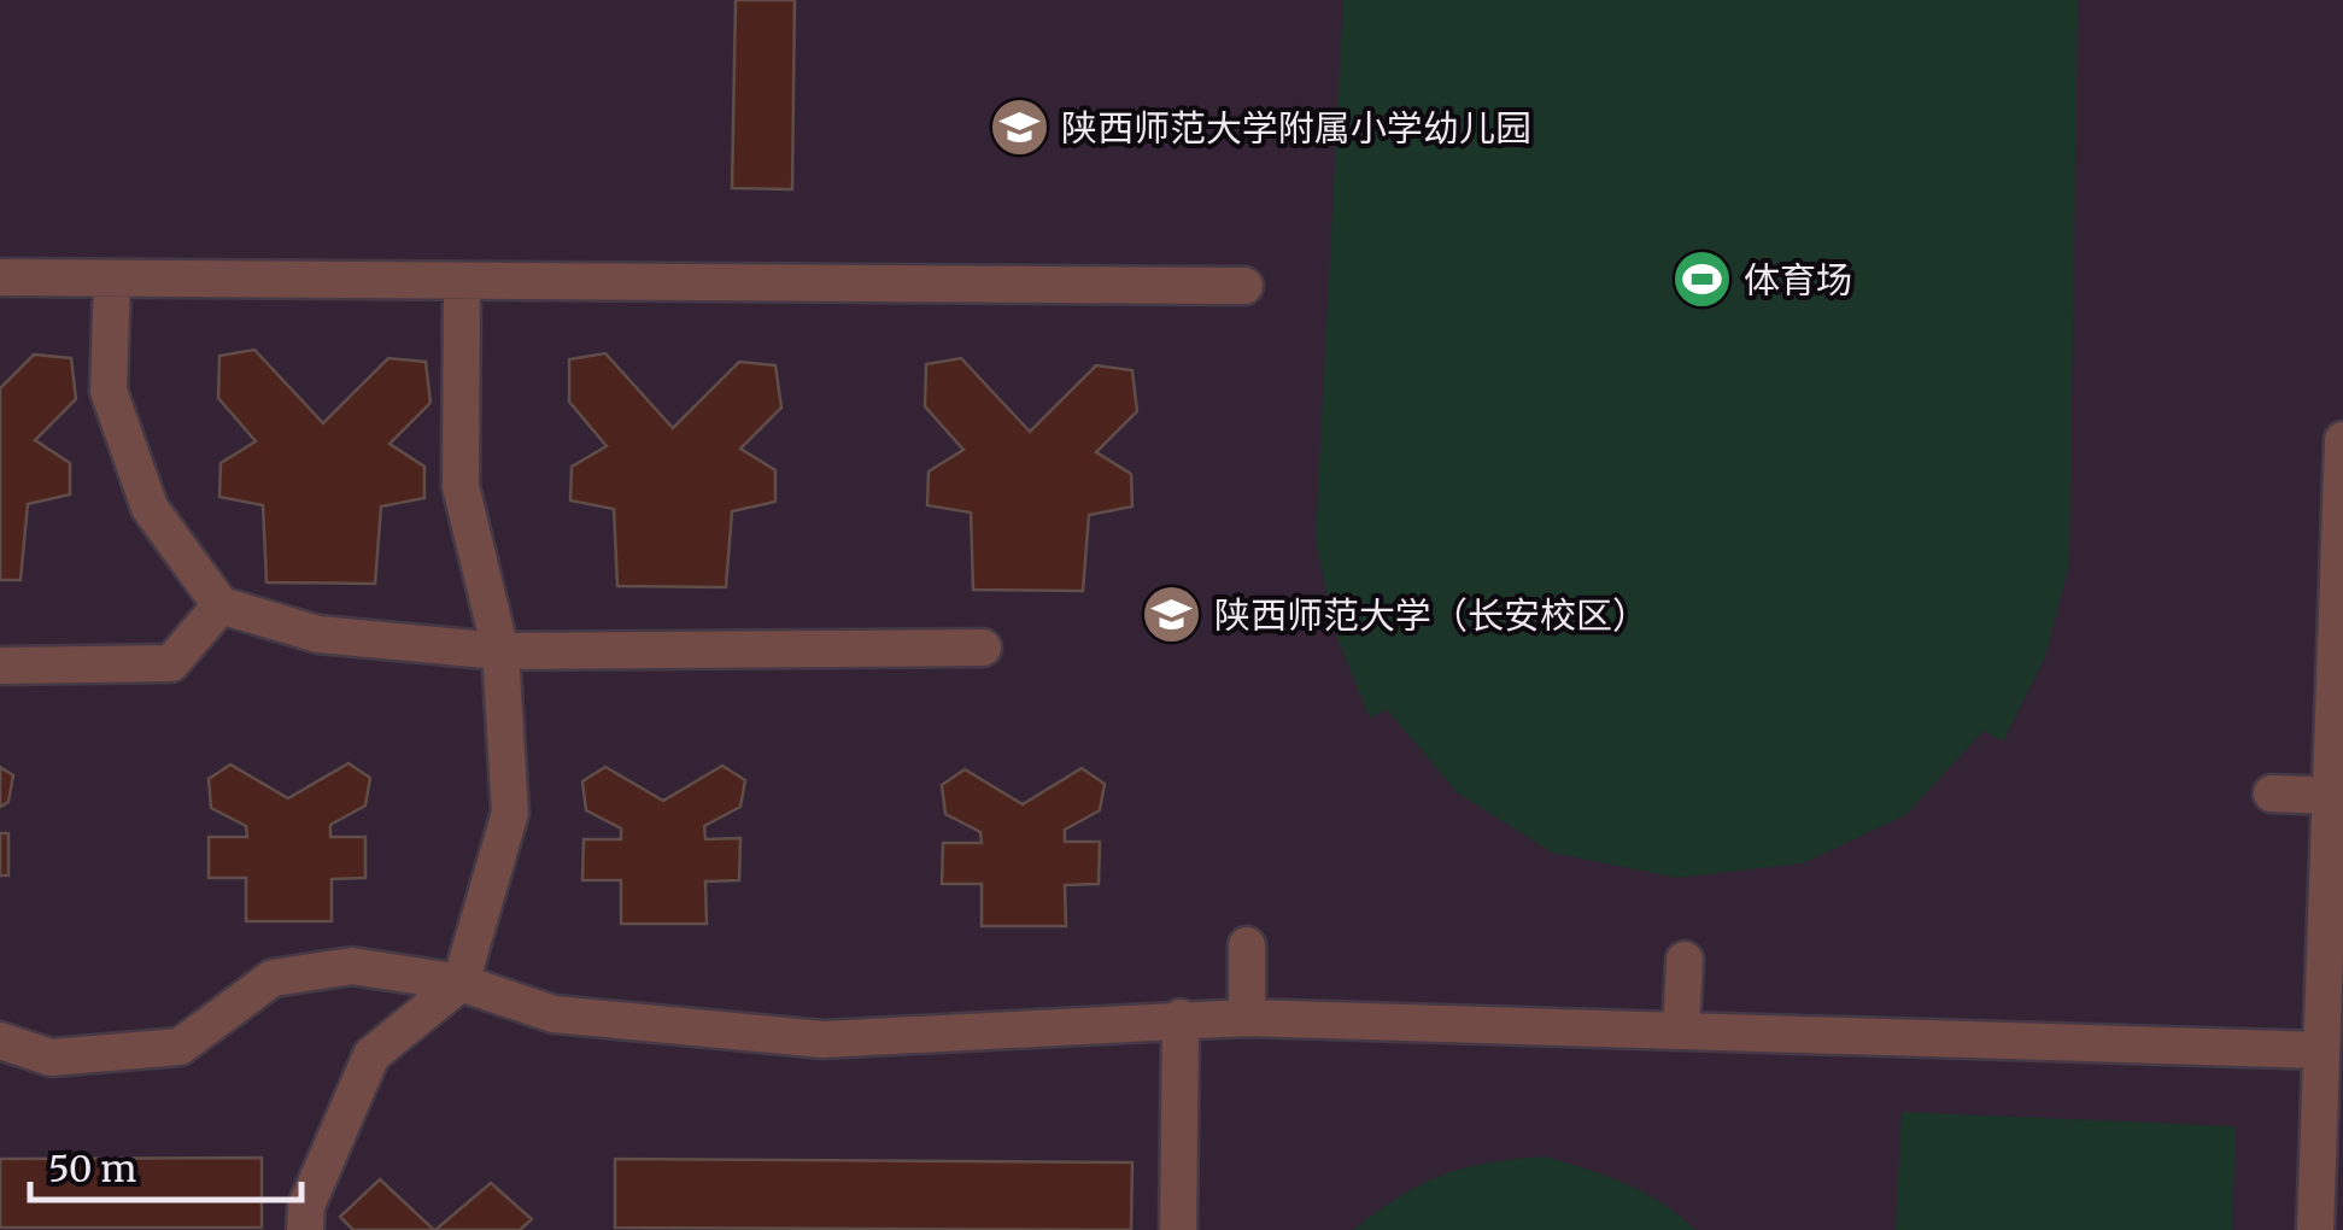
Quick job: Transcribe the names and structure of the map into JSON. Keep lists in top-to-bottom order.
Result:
{
  "places": {
    "school or university": ["陕西师范大学附属小学幼儿园", "陕西师范大学（长安校区）"],
    "sports": ["体育场"]
  },
  "scale_bar": "50 m"
}
